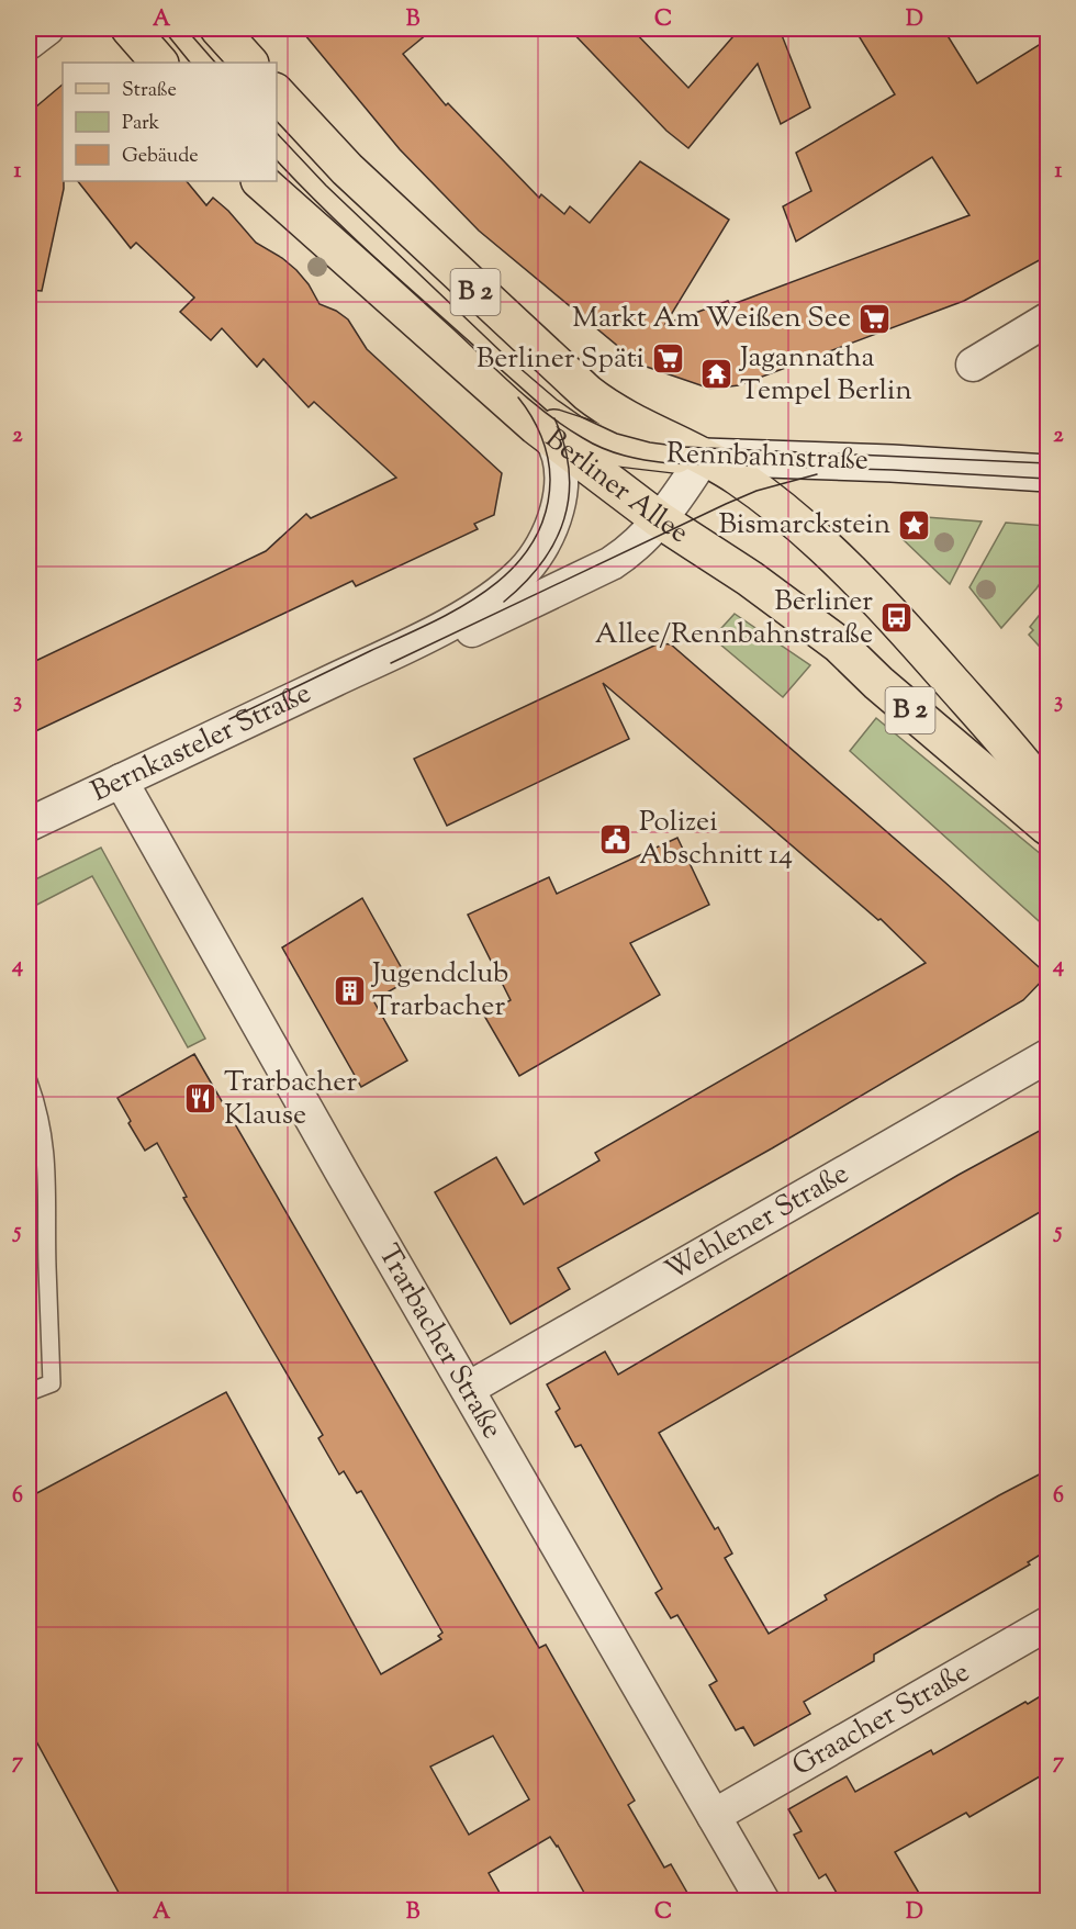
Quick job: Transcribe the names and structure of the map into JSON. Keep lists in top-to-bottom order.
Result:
{
  "streets": {
    "main road": ["B 2", "Rennbahnstraße", "Berliner Allee"],
    "street": [
      "Bernkasteler Straße",
      "Wehlener Straße",
      "Trarbacher Straße",
      "Graacher Straße"
    ]
  },
  "crossings": [
    ["Rennbahnstraße", "Berliner Allee"],
    ["Rennbahnstraße", "Bernkasteler Straße"],
    ["Berliner Allee", "Bernkasteler Straße"],
    ["Bernkasteler Straße", "Trarbacher Straße"],
    ["Wehlener Straße", "Trarbacher Straße"],
    ["Trarbacher Straße", "Graacher Straße"]
  ],
  "places": {
    "supermarket": ["Markt Am Weißen See", "Berliner Späti"],
    "temple": ["Jagannatha Tempel Berlin"],
    "place": ["Bismarckstein"],
    "bus stop": ["Berliner Allee/Rennbahnstraße"],
    "public building": ["Polizei Abschnitt 14"],
    "building": ["Jugendclub Trarbacher"],
    "restaurant": ["Trarbacher Klause"]
  },
  "legend": ["Straße", "Park", "Gebäude"],
  "grid": {
    "columns": [
      "A",
      "B",
      "C",
      "D"
    ],
    "rows": [
      "1",
      "2",
      "3",
      "4",
      "5",
      "6",
      "7"
    ]
  }
}
